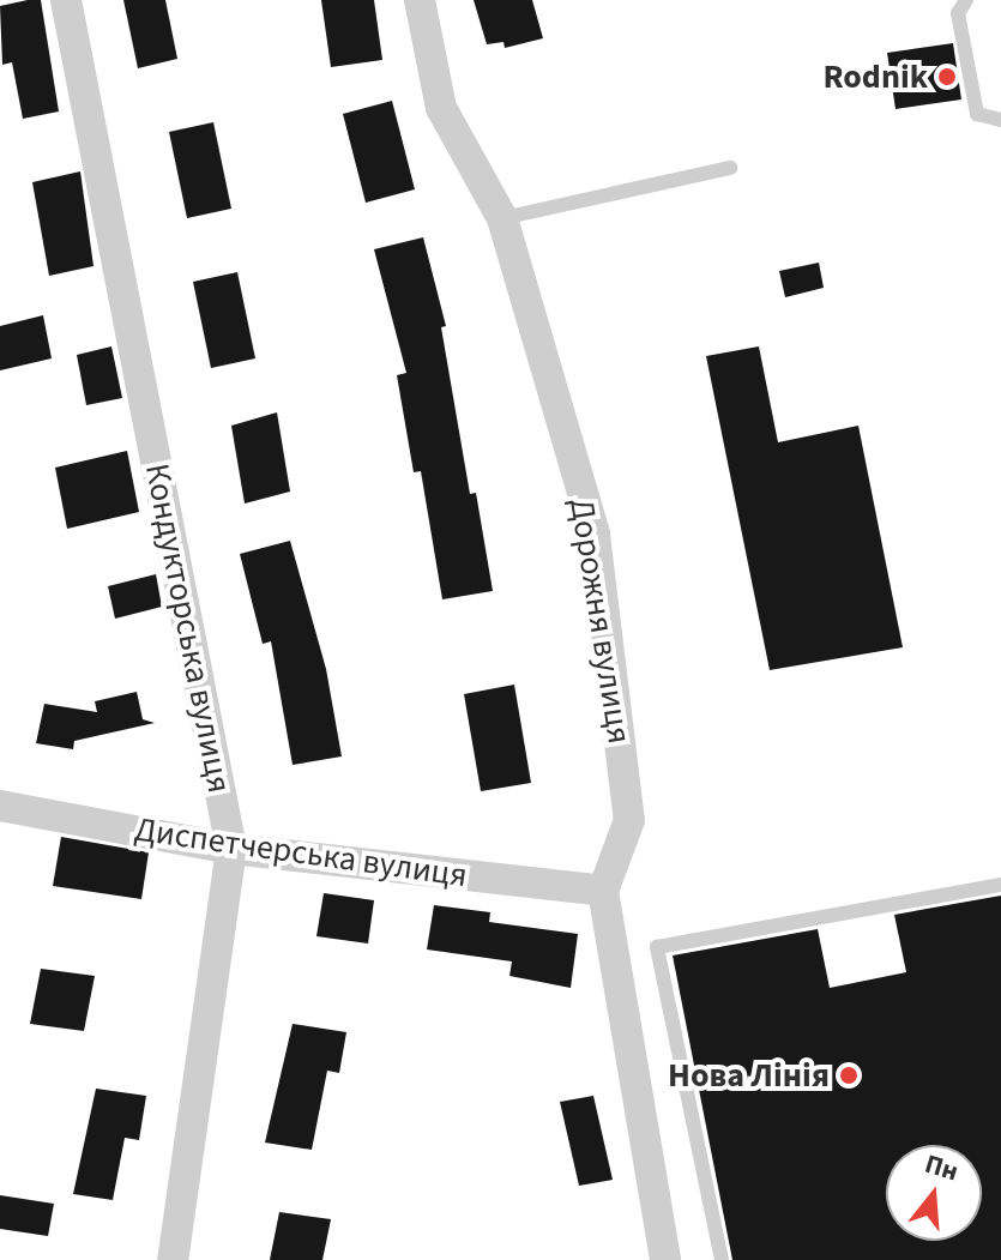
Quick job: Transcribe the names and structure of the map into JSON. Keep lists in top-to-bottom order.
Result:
{
  "streets": {
    "street": ["Дорожня вулиця", "Кондукторська вулиця", "Диспетчерська вулиця"]
  },
  "crossings": [
    ["Дорожня вулиця", "Диспетчерська вулиця"],
    ["Кондукторська вулиця", "Диспетчерська вулиця"]
  ],
  "places": ["Rodnik", "Нова Лінія"],
  "north": "top"
}
